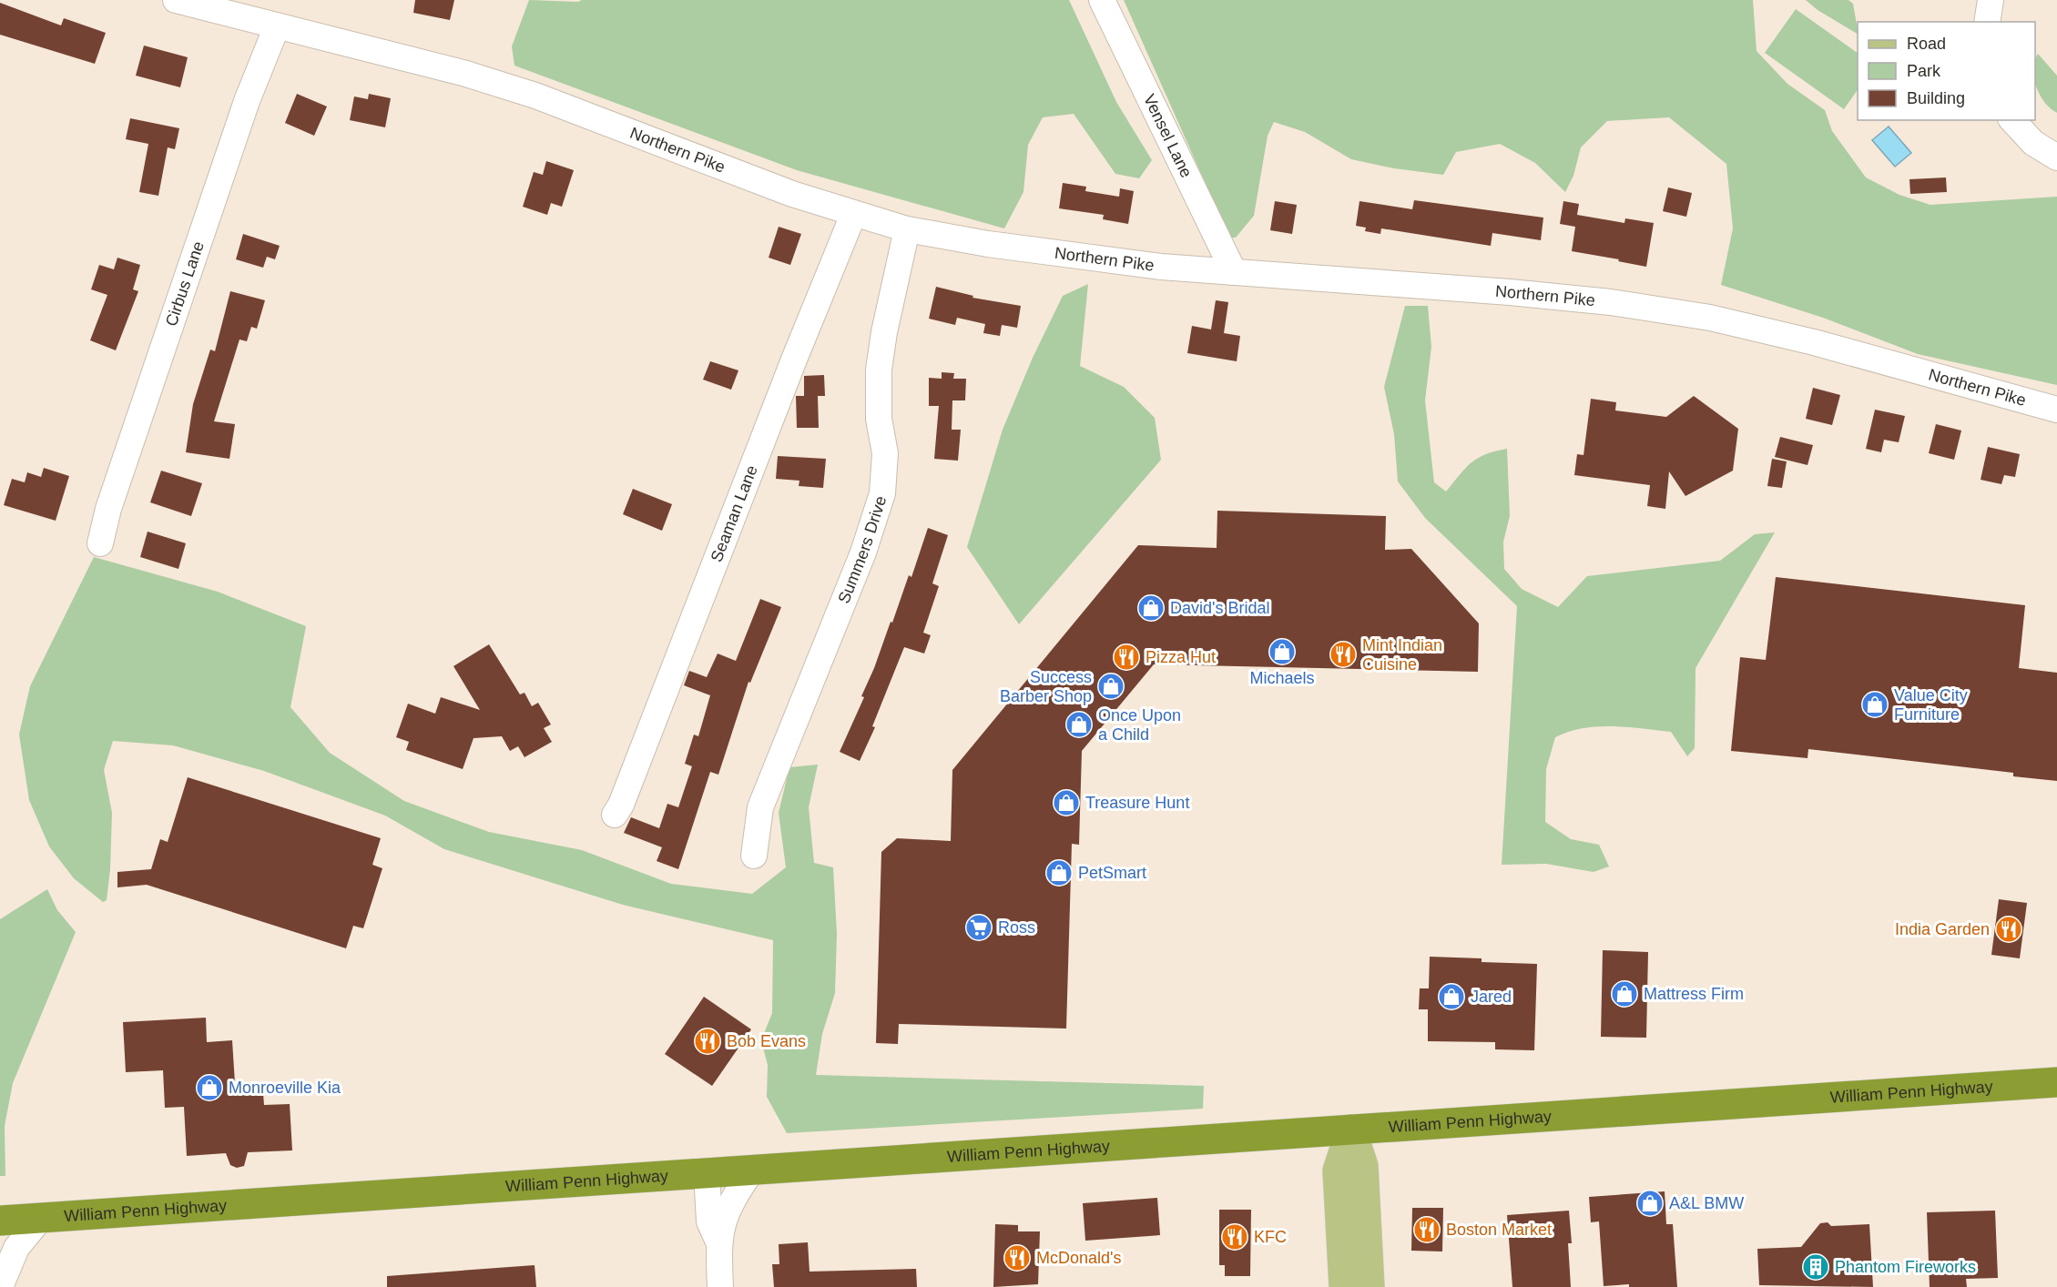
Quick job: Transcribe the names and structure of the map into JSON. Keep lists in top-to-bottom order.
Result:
{
  "streets": {
    "highway": ["William Penn Highway"],
    "street": [
      "Vensel Lane",
      "Northern Pike",
      "Cirbus Lane",
      "Seaman Lane",
      "Summers Drive"
    ]
  },
  "crossings": [
    ["Vensel Lane", "Northern Pike"],
    ["Northern Pike", "Cirbus Lane"],
    ["Northern Pike", "Seaman Lane"],
    ["Northern Pike", "Summers Drive"]
  ],
  "places": {
    "shop": [
      "David's Bridal",
      "Michaels",
      "Success Barber Shop",
      "Value City Furniture",
      "Once Upon a Child",
      "Treasure Hunt",
      "PetSmart",
      "Mattress Firm",
      "Jared",
      "Monroeville Kia",
      "A&L BMW"
    ],
    "restaurant": [
      "Mint Indian Cuisine",
      "Pizza Hut",
      "India Garden",
      "Bob Evans",
      "Boston Market",
      "KFC",
      "McDonald's"
    ],
    "supermarket": ["Ross"],
    "building": ["Phantom Fireworks"]
  },
  "legend": ["Road", "Park", "Building"]
}
